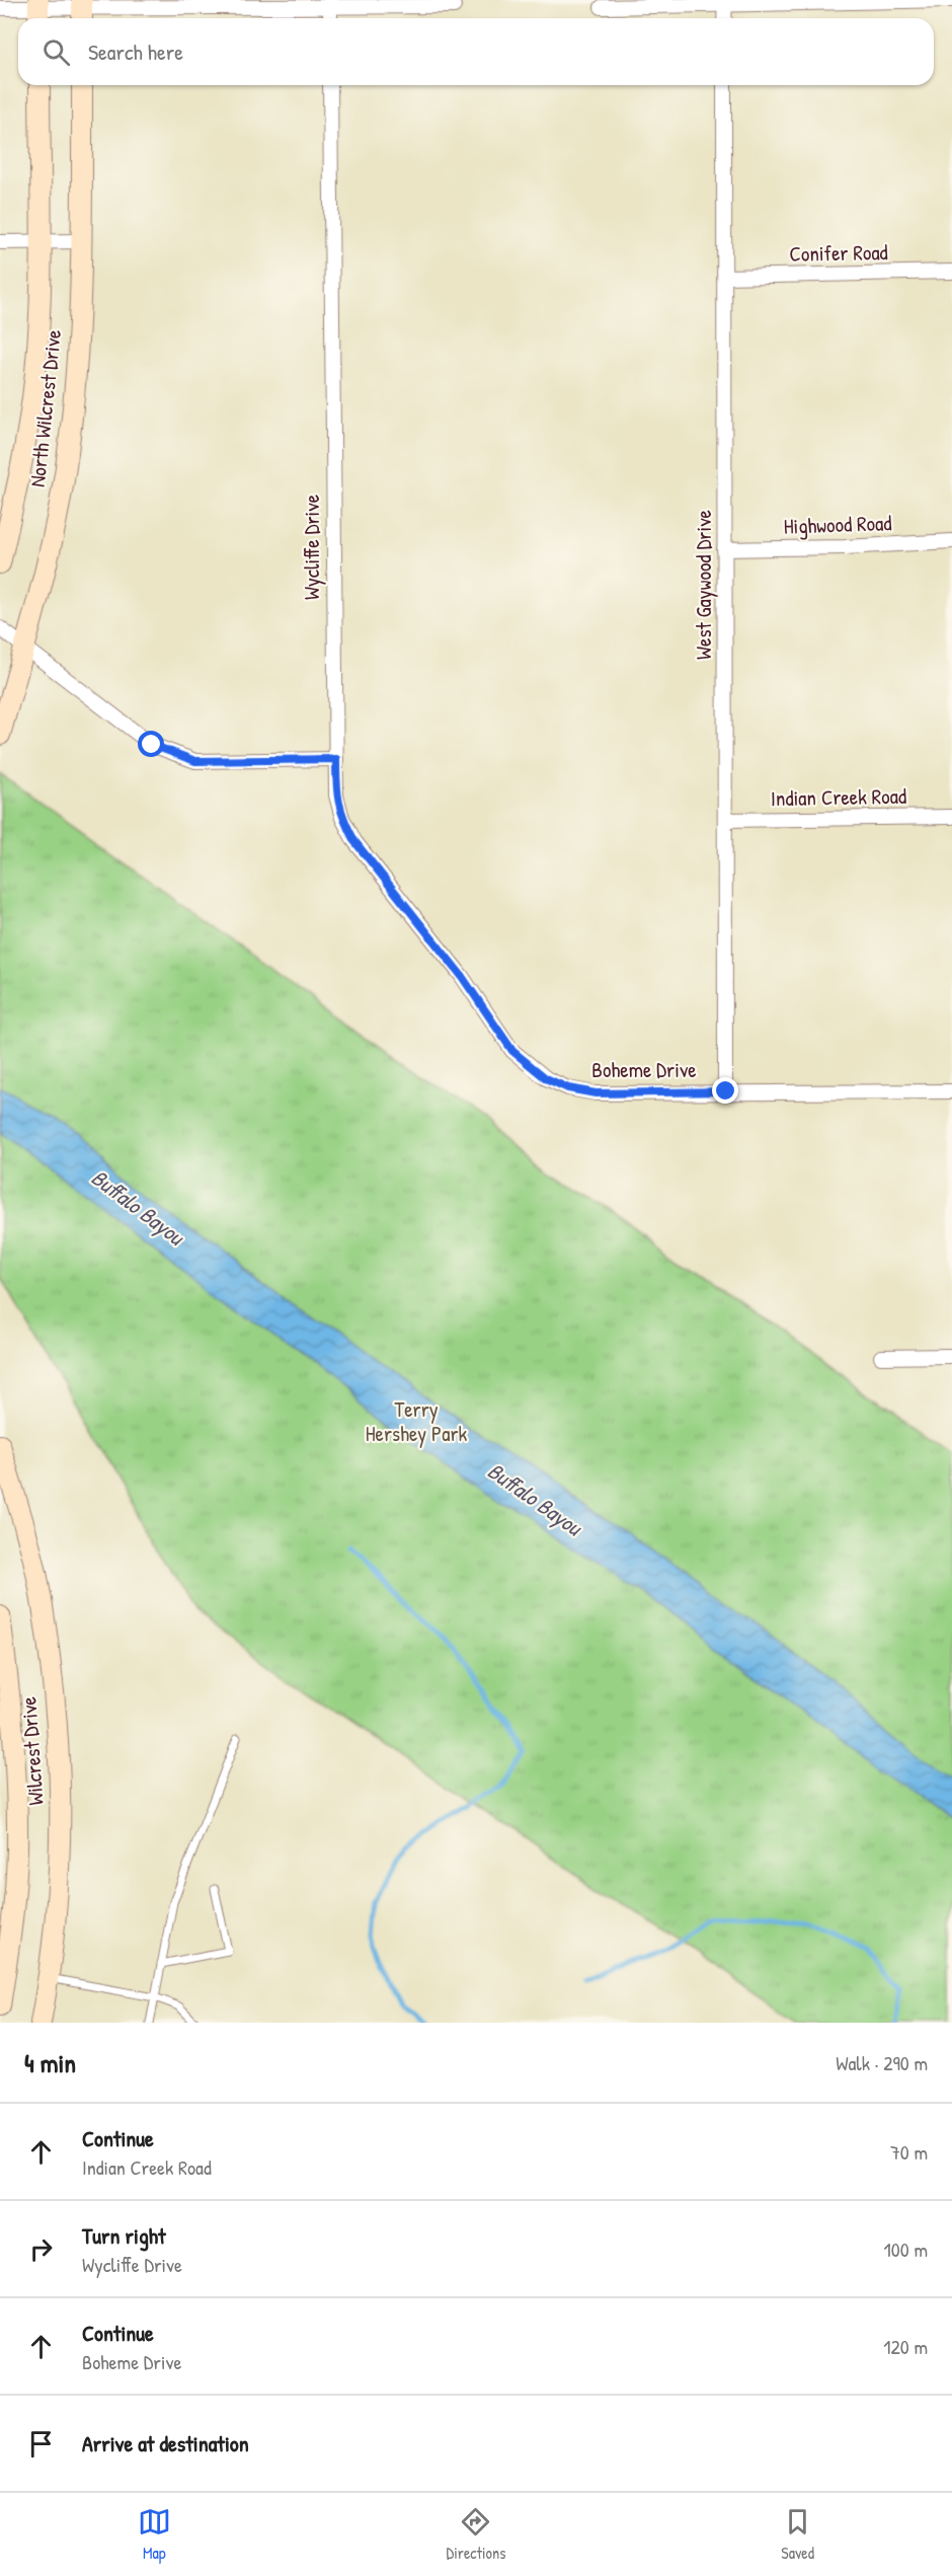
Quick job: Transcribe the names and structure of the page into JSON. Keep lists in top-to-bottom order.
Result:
{
  "streets": {
    "main road": ["North Wilcrest Drive", "Wilcrest Drive"],
    "street": [
      "Conifer Road",
      "Highwood Road",
      "Wycliffe Drive",
      "West Gaywood Drive",
      "Indian Creek Road",
      "Boheme Drive"
    ]
  },
  "crossings": [
    ["Conifer Road", "West Gaywood Drive"],
    ["Highwood Road", "West Gaywood Drive"],
    ["Wycliffe Drive", "Boheme Drive"],
    ["West Gaywood Drive", "Indian Creek Road"],
    ["West Gaywood Drive", "Boheme Drive"]
  ],
  "water": ["Buffalo Bayou"],
  "parks": ["Terry Hershey Park"],
  "page": {
    "search": "Search here",
    "heading": ["4 min", "Walk · 290 m"],
    "list": [
      ["Continue", "Indian Creek Road", "70 m"],
      ["Turn right", "Wycliffe Drive", "100 m"],
      ["Continue", "Boheme Drive", "120 m"],
      "Arrive at destination"
    ],
    "nav": ["Map", "Directions", "Saved"]
  }
}
